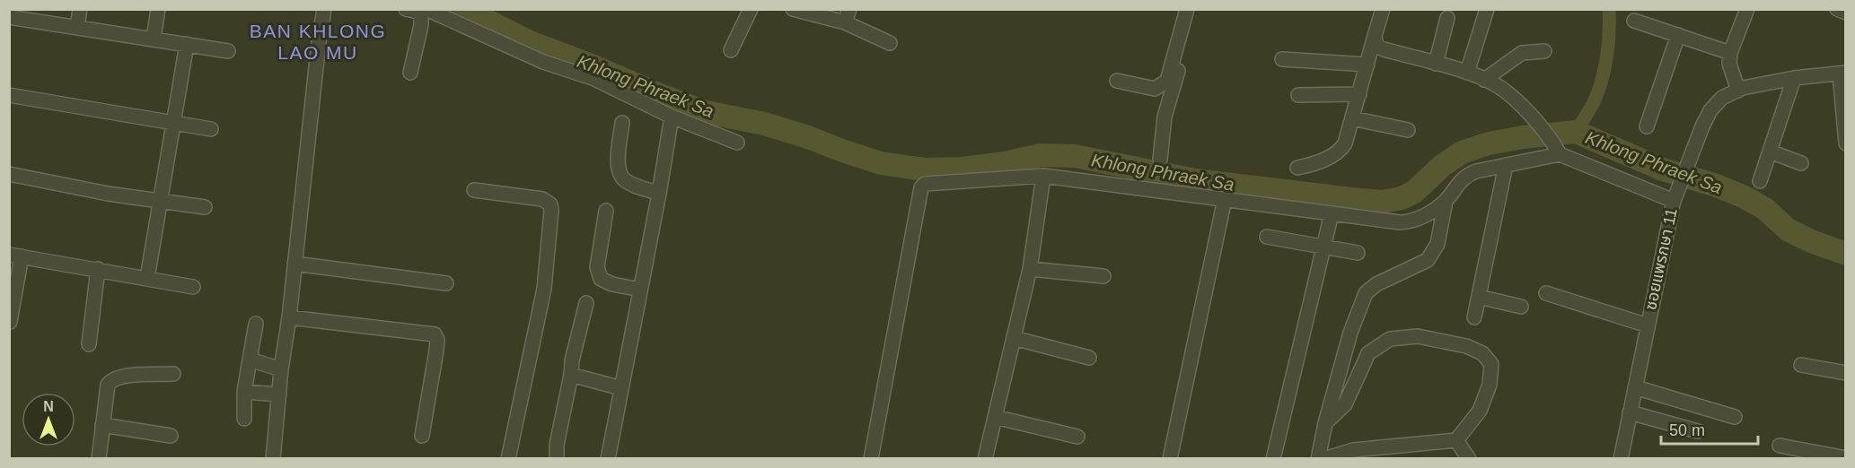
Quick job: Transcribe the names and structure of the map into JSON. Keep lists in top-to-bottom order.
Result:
{
  "streets": {
    "street": ["ซอยแพรกษา 11"]
  },
  "districts": ["BAN KHLONG LAO MU"],
  "water": ["Khlong Phraek Sa"],
  "scale_bar": "50 m",
  "north": "top"
}
